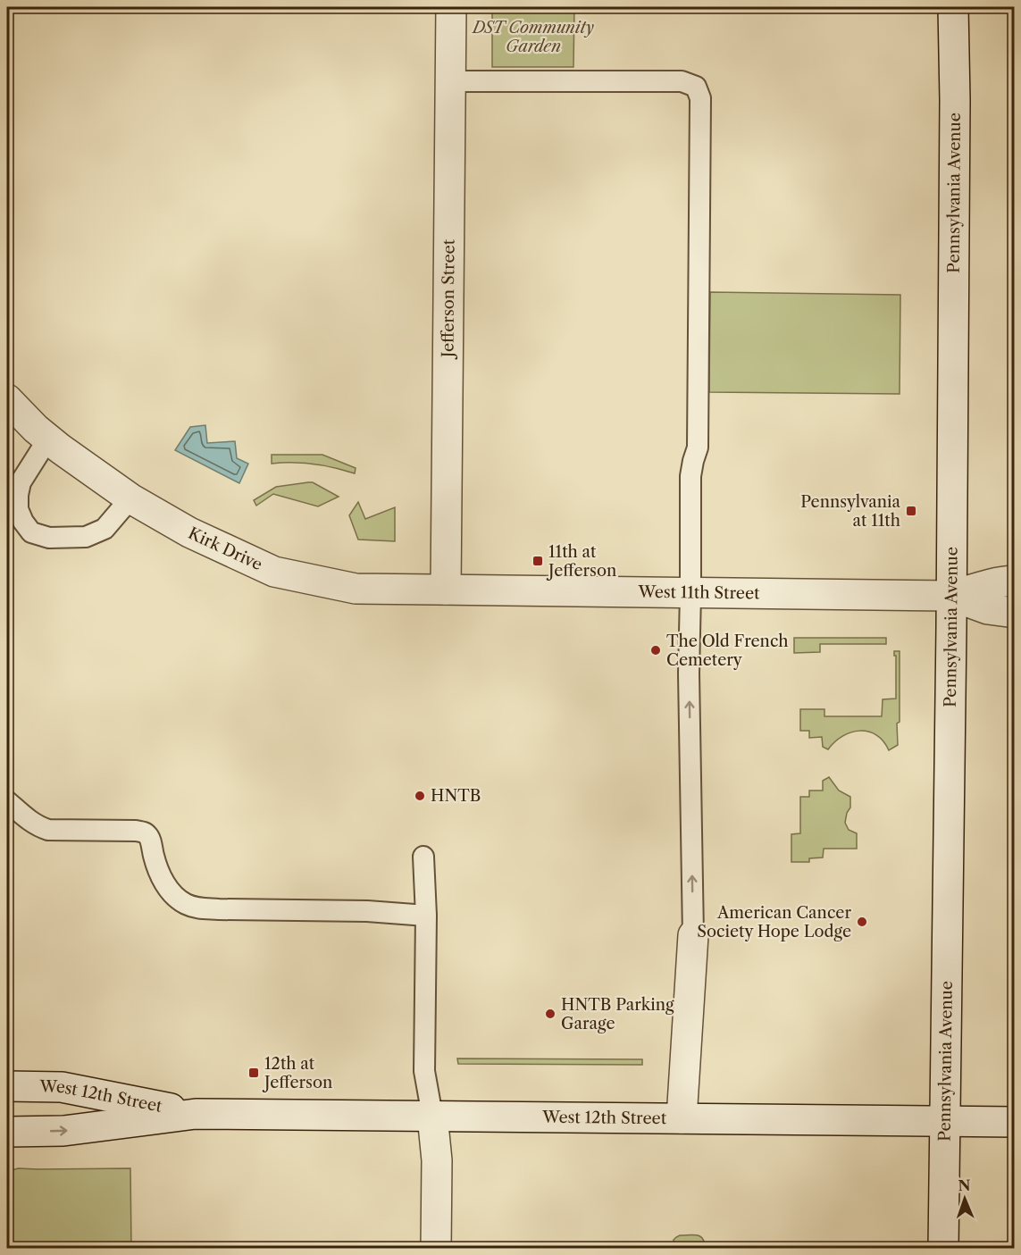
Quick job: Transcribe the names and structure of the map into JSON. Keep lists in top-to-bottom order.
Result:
{
  "streets": {
    "street": [
      "Pennsylvania Avenue",
      "Jefferson Street",
      "Kirk Drive",
      "West 11th Street",
      "West 12th Street"
    ]
  },
  "crossings": [
    ["Pennsylvania Avenue", "West 11th Street"],
    ["Pennsylvania Avenue", "West 12th Street"],
    ["Jefferson Street", "Kirk Drive"],
    ["Jefferson Street", "West 11th Street"],
    ["Kirk Drive", "West 11th Street"]
  ],
  "parks": ["DST Community Garden"],
  "places": {
    "transit": ["Pennsylvania at 11th", "11th at Jefferson", "12th at Jefferson"],
    "other": [
      "The Old French Cemetery",
      "HNTB",
      "American Cancer Society Hope Lodge",
      "HNTB Parking Garage"
    ]
  },
  "north": "top"
}
